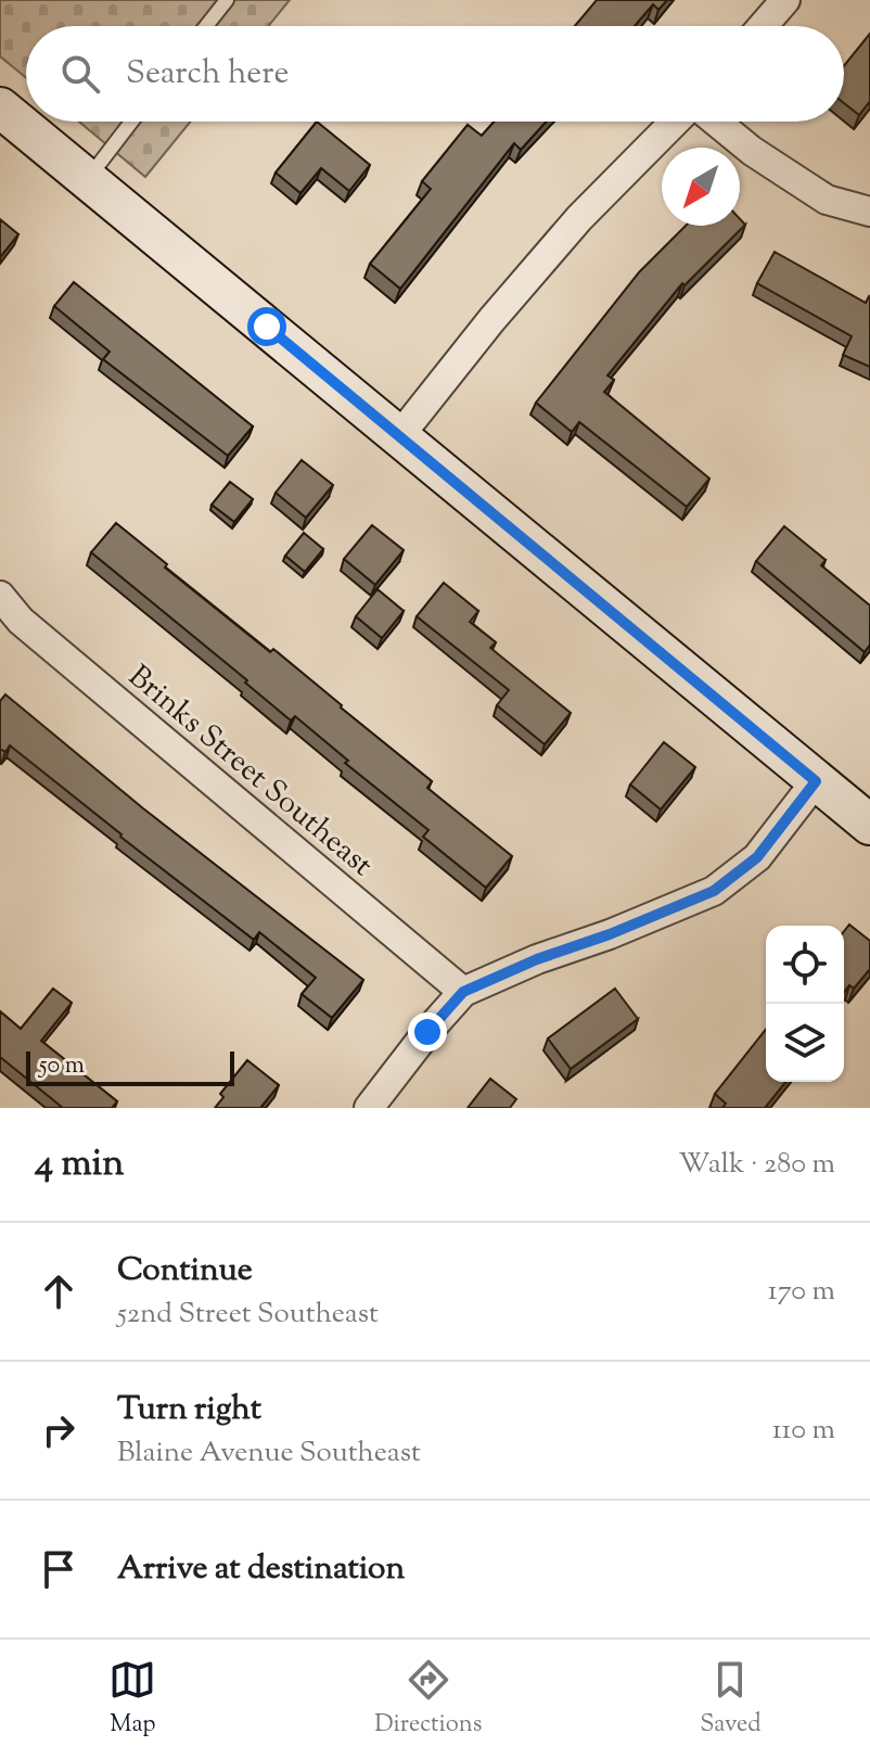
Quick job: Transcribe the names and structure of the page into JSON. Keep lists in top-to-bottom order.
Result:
{
  "streets": {
    "street": ["Brinks Street Southeast"]
  },
  "scale_bar": "50 m",
  "north": "bottom left",
  "page": {
    "search": "Search here",
    "scale": "50 m",
    "heading": ["4 min", "Walk · 280 m"],
    "list": [
      ["Continue", "52nd Street Southeast", "170 m"],
      ["Turn right", "Blaine Avenue Southeast", "110 m"],
      "Arrive at destination"
    ],
    "nav": ["Map", "Directions", "Saved"]
  }
}
